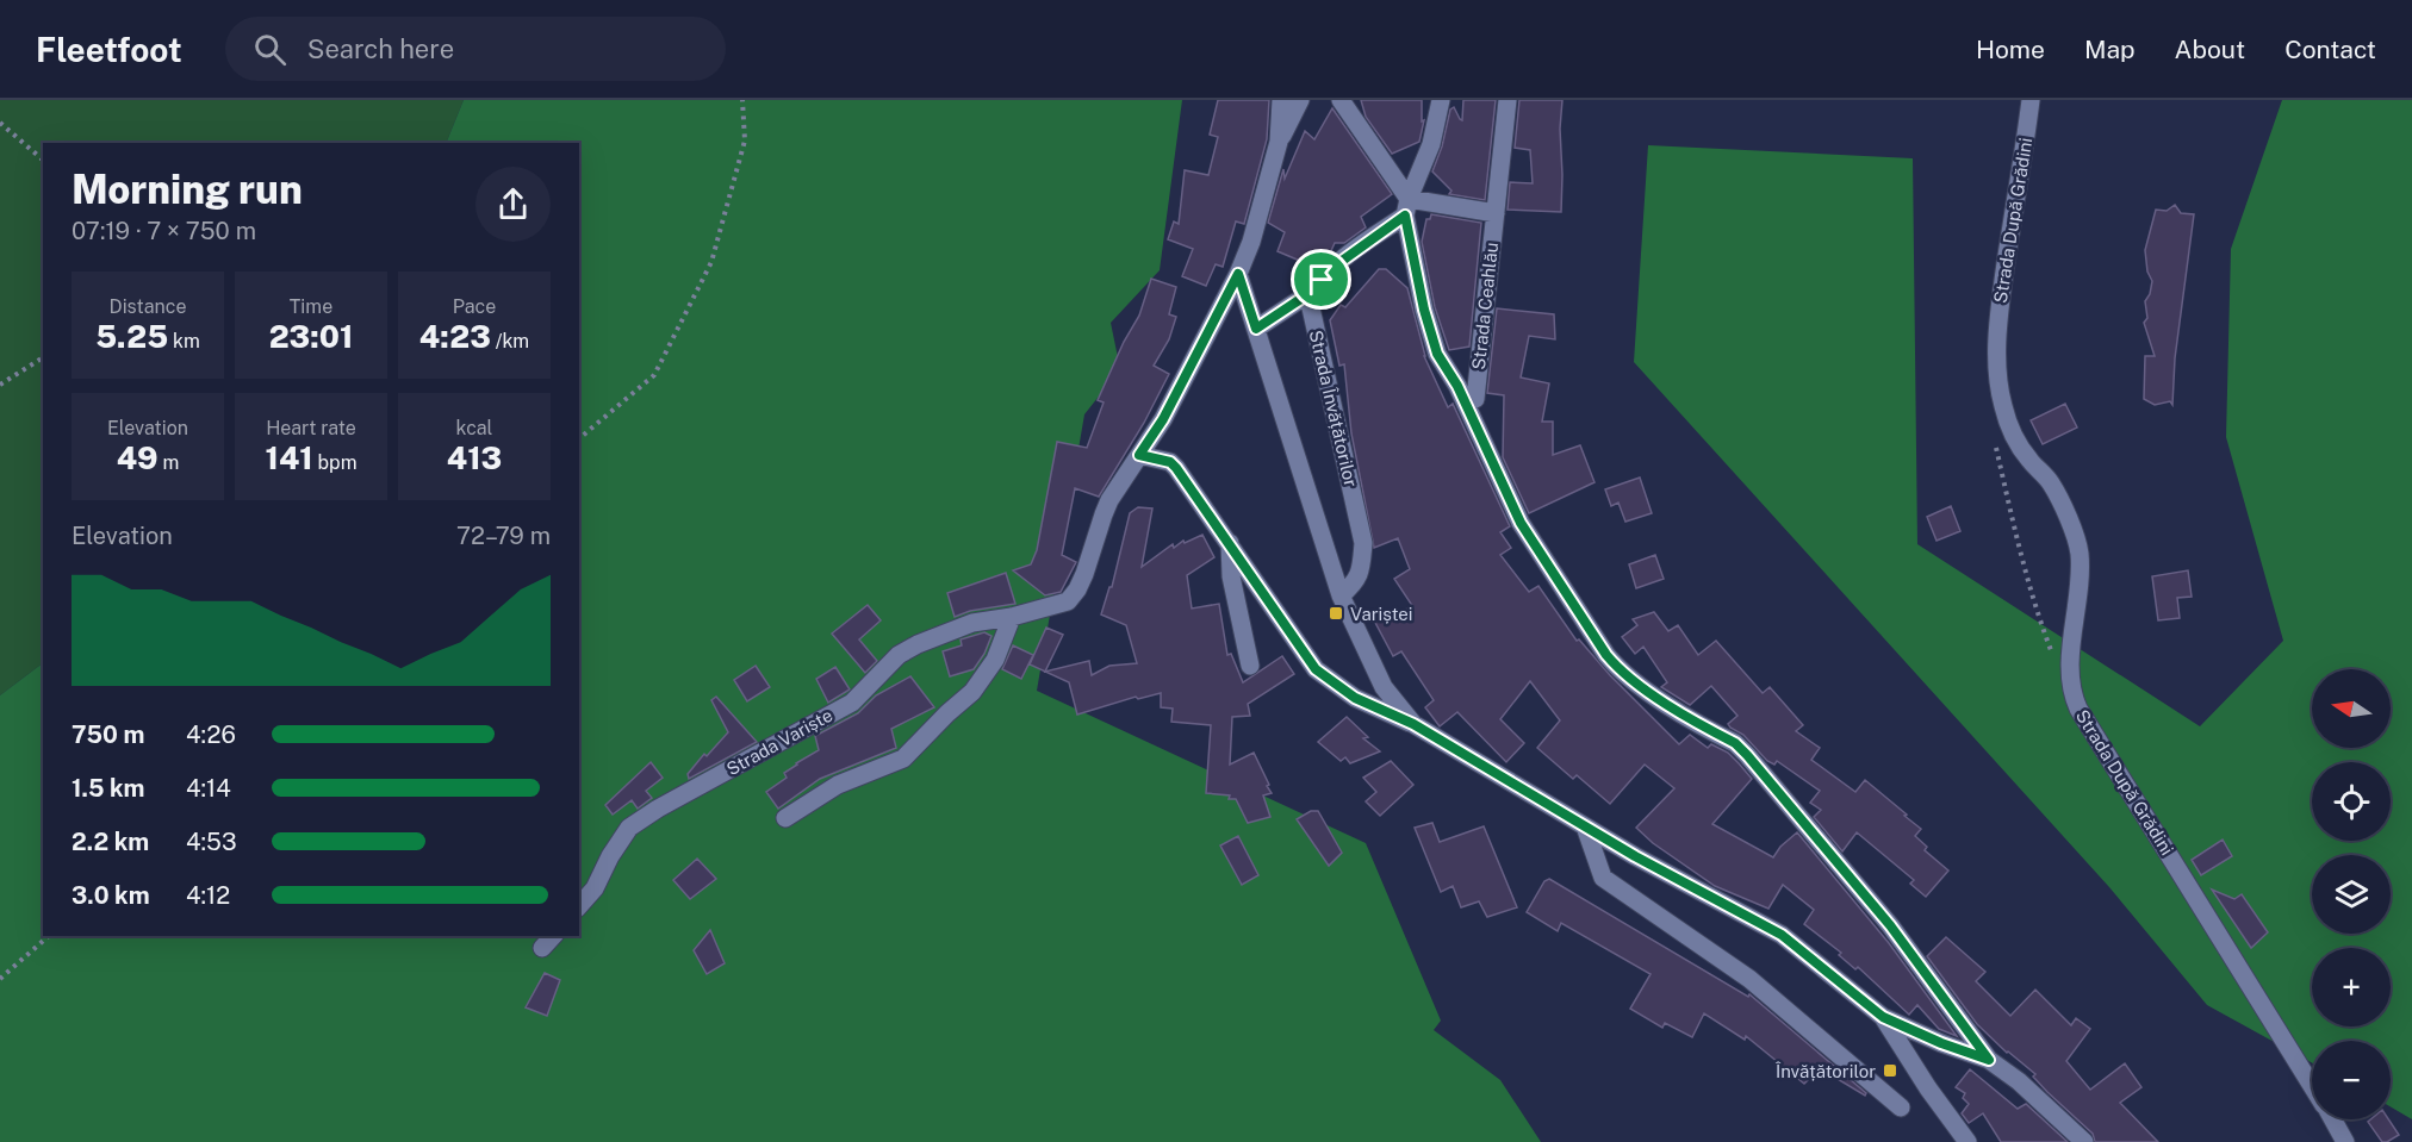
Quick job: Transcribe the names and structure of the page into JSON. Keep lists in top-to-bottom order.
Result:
{
  "streets": {
    "street": [
      "Strada După Grădini",
      "Strada Ceahlău",
      "Strada Învățătorilor",
      "Strada Variște"
    ]
  },
  "places": {
    "transit": ["Variștei", "Învățătorilor"]
  },
  "north": "left",
  "page": {
    "header": "Fleetfoot",
    "search": "Search here",
    "nav": [
      "Home",
      "Map",
      "About",
      "Contact"
    ],
    "heading": ["Morning run", "07:19 · 7 × 750 m"],
    "stats": [
      ["Distance", "5.25 km"],
      ["Time", "23:01"],
      ["Pace", "4:23 /km"],
      ["Elevation", "49 m"],
      ["Heart rate", "141 bpm"],
      ["kcal", "413"]
    ],
    "chart": ["Elevation", "72–79 m"],
    "map_buttons": ["+", "−"],
    "list": [
      {
        "name": "750 m",
        "note": "4:26"
      },
      {
        "name": "1.5 km",
        "note": "4:14"
      },
      {
        "name": "2.2 km",
        "note": "4:53"
      },
      {
        "name": "3.0 km",
        "note": "4:12"
      }
    ]
  }
}
